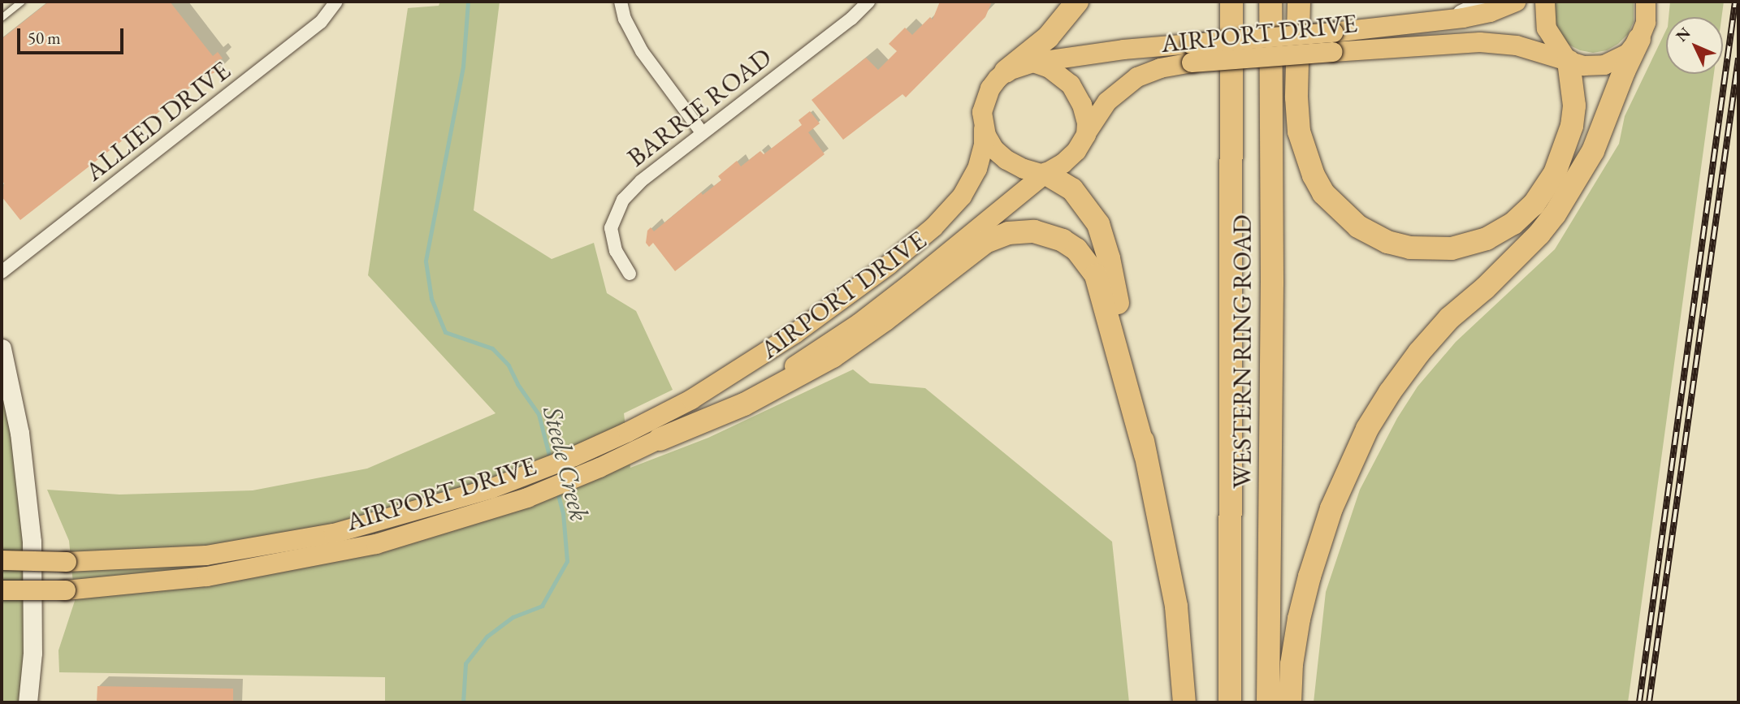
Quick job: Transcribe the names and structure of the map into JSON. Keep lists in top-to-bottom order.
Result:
{
  "streets": {
    "highway": ["WESTERN RING ROAD"],
    "main road": ["AIRPORT DRIVE"],
    "street": ["BARRIE ROAD", "ALLIED DRIVE"]
  },
  "water": ["Steele Creek"],
  "scale_bar": "50 m",
  "north": "top left"
}
